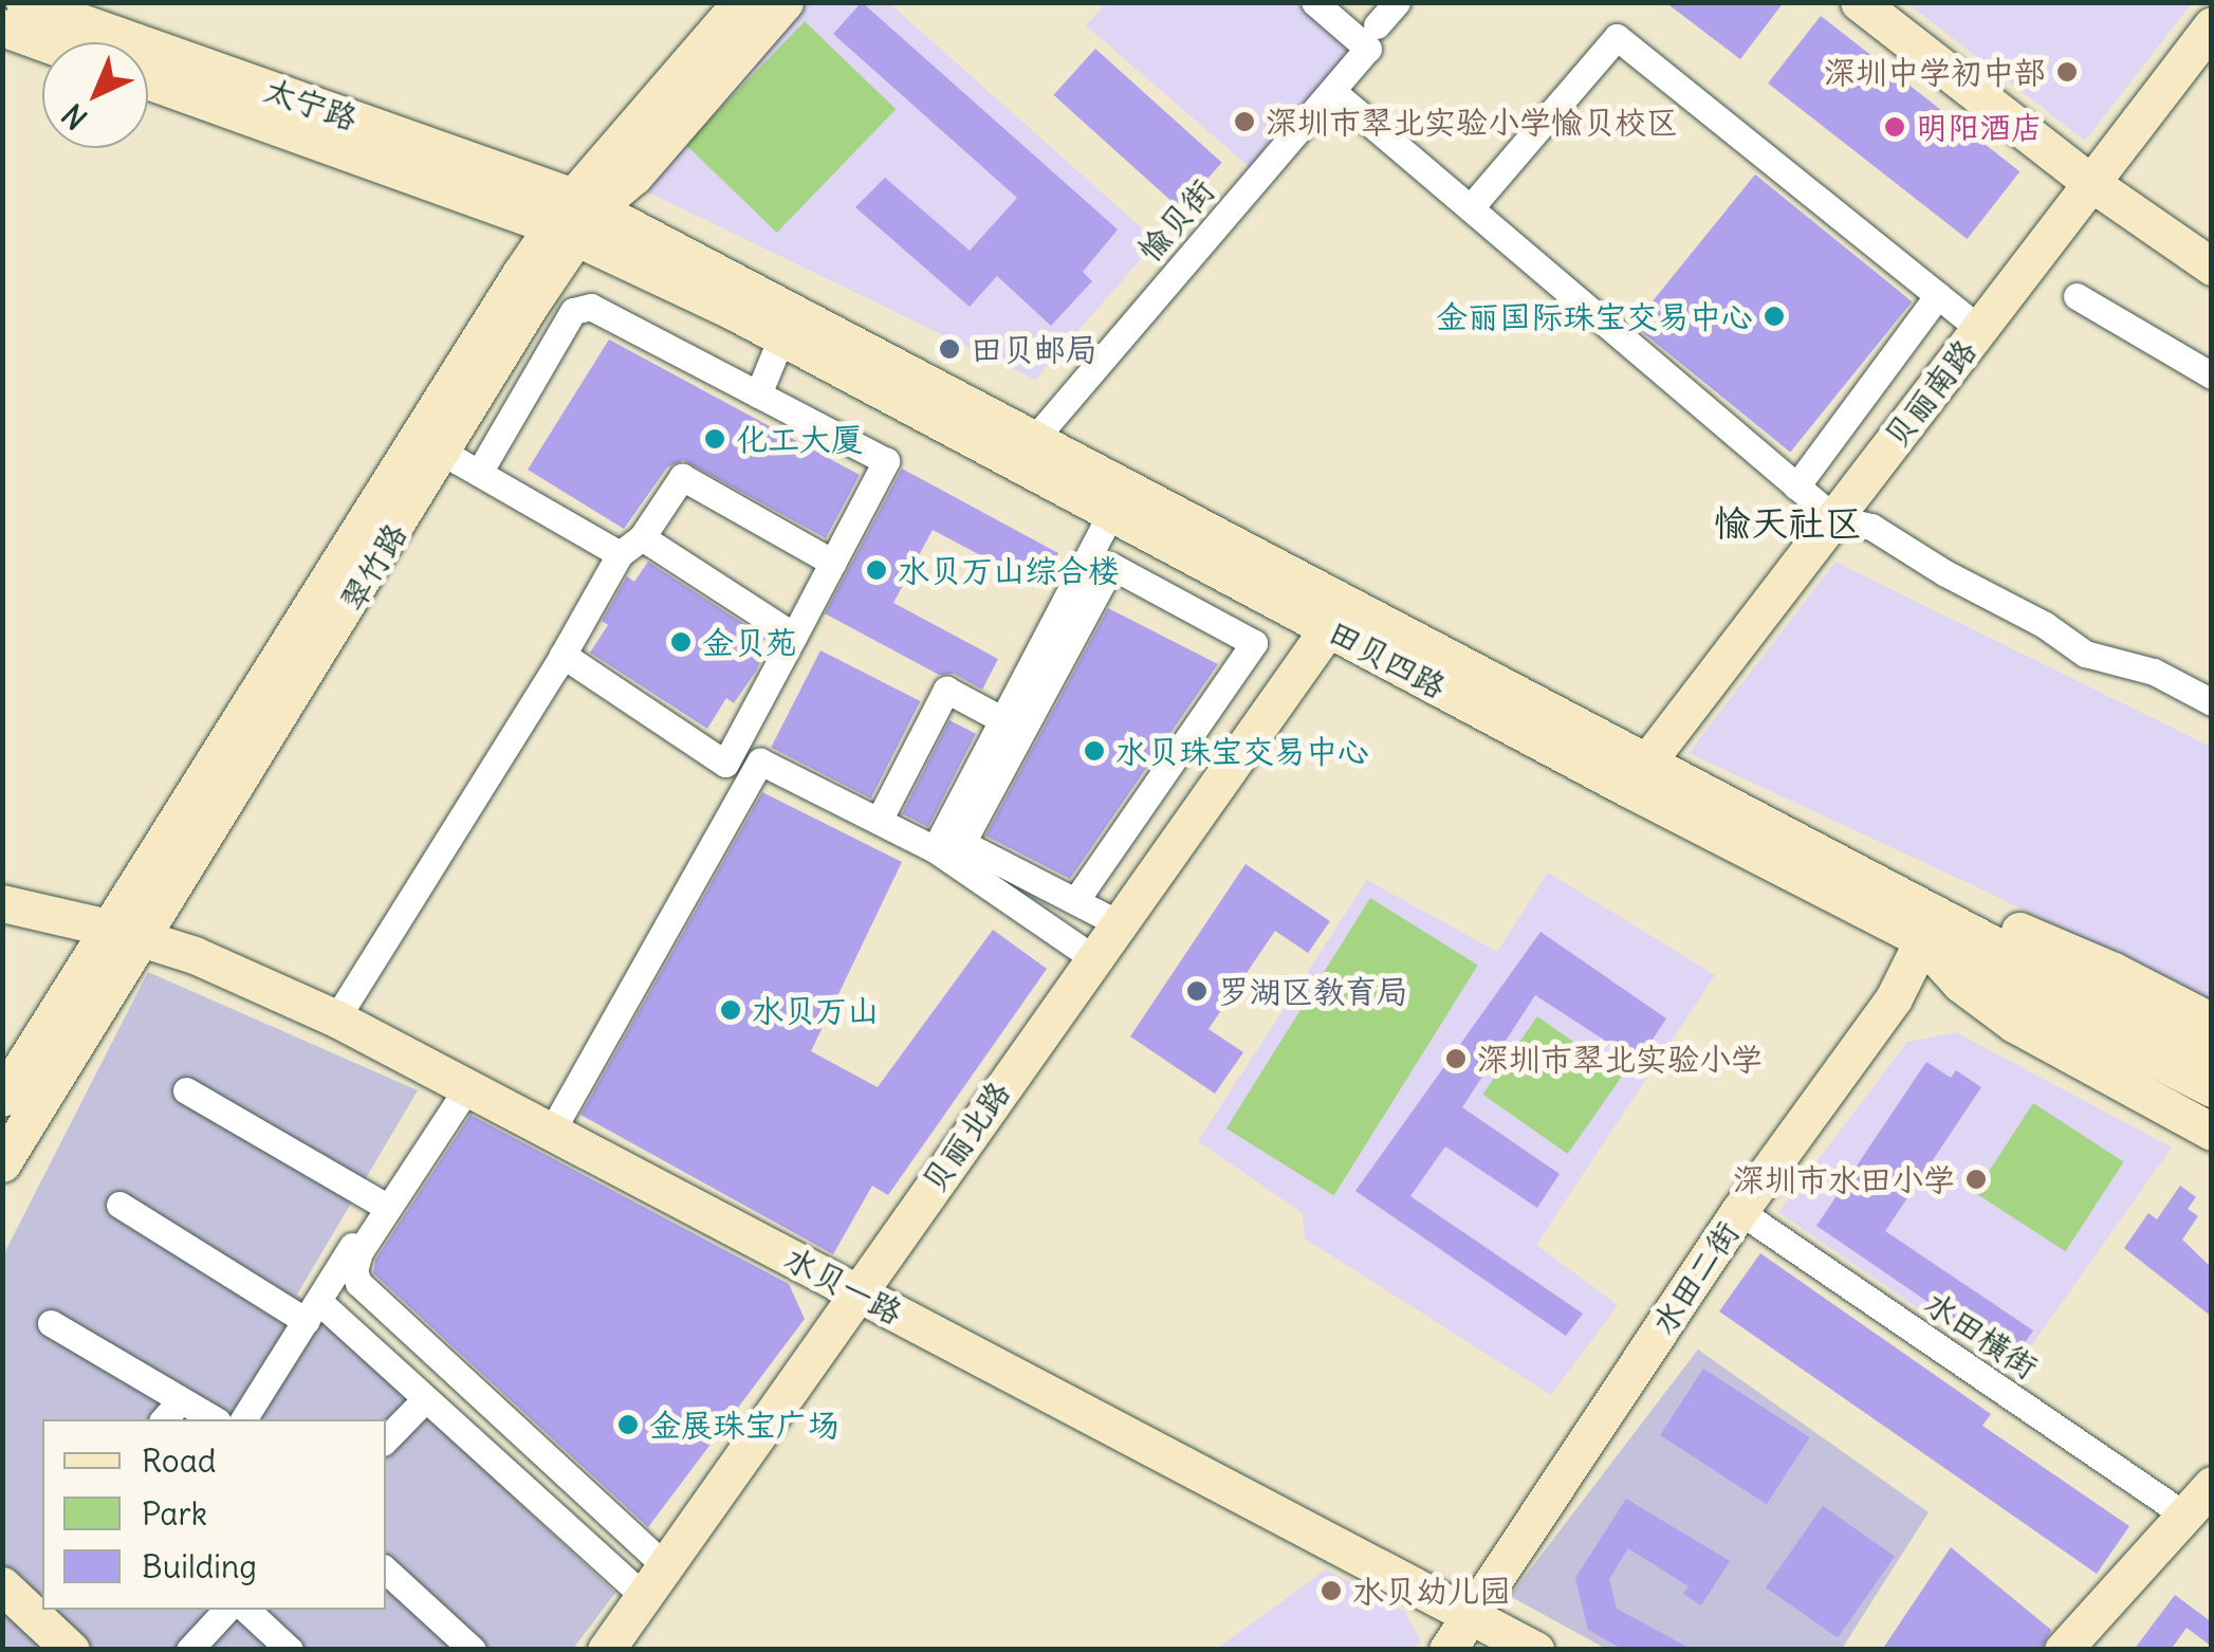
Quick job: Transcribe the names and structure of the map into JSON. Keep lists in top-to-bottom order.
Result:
{
  "streets": {
    "main road": [
      "太宁路",
      "贝丽南路",
      "翠竹路",
      "田贝四路",
      "贝丽北路",
      "水田二街",
      "水贝一路"
    ],
    "street": ["愉贝街", "水田横街"]
  },
  "crossings": [
    ["太宁路", "翠竹路"],
    ["太宁路", "田贝四路"],
    ["愉贝街", "田贝四路"],
    ["贝丽南路", "田贝四路"],
    ["翠竹路", "田贝四路"],
    ["翠竹路", "水贝一路"],
    ["田贝四路", "贝丽北路"],
    ["田贝四路", "水田二街"],
    ["贝丽北路", "水贝一路"],
    ["水田二街", "水贝一路"],
    ["水田二街", "水田横街"]
  ],
  "districts": ["愉天社区"],
  "places": [
    "深圳中学初中部",
    "深圳市翠北实验小学愉贝校区",
    "明阳酒店",
    "金丽国际珠宝交易中心",
    "田贝邮局",
    "化工大厦",
    "水贝万山综合楼",
    "金贝苑",
    "水贝珠宝交易中心",
    "罗湖区教育局",
    "水贝万山",
    "深圳市翠北实验小学",
    "深圳市水田小学",
    "金展珠宝广场",
    "水贝幼儿园"
  ],
  "legend": ["Road", "Park", "Building"],
  "north": "bottom left"
}
